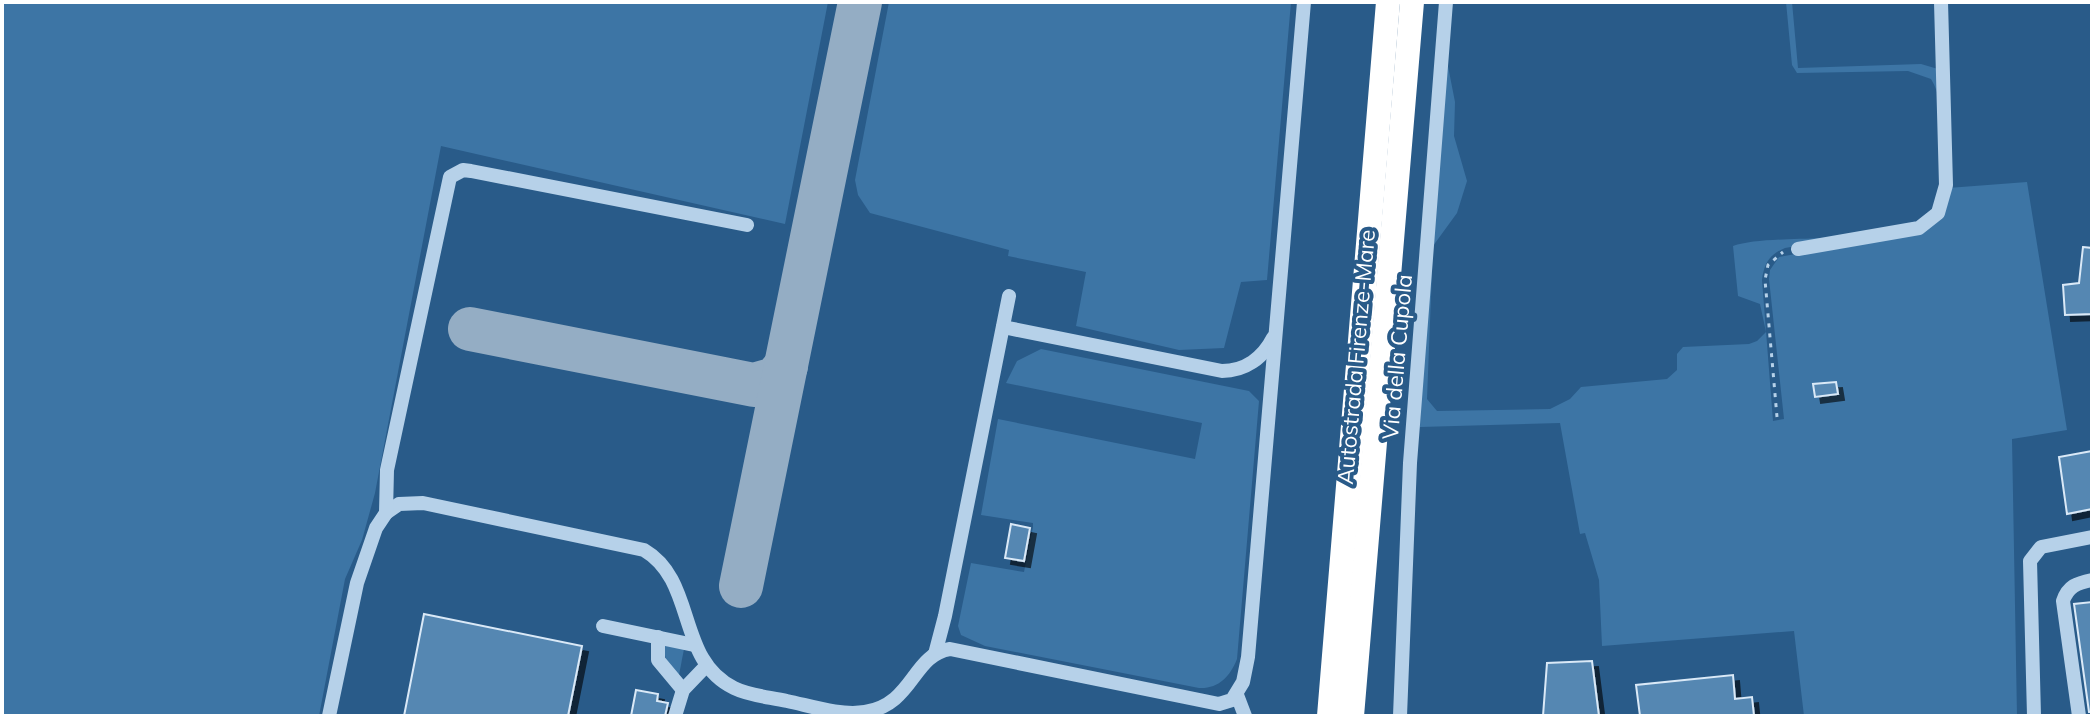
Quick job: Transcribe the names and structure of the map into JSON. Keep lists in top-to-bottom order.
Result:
{
  "streets": {
    "highway": ["Autostrada Firenze-Mare"],
    "street": ["Via della Cupola"]
  }
}
